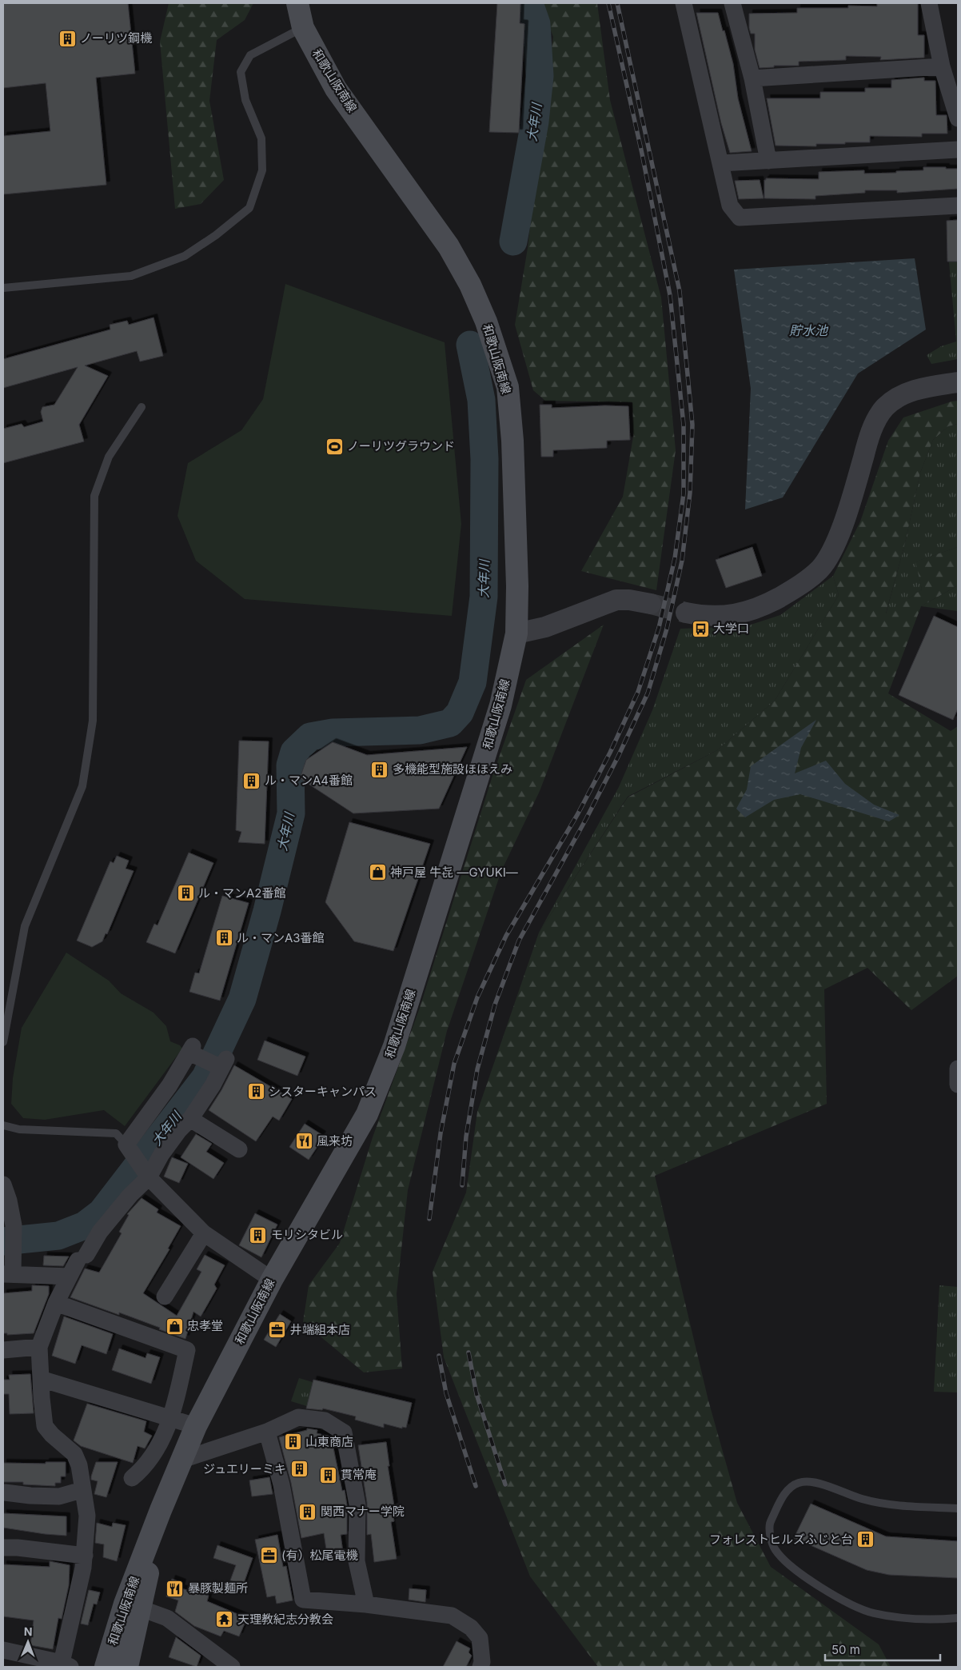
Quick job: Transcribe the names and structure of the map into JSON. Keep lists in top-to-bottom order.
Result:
{
  "streets": {
    "main road": ["和歌山阪南線"]
  },
  "water": ["大年川", "貯水池"],
  "places": {
    "building": [
      "ノーリツ鋼機",
      "多機能型施設ほほえみ",
      "ル・マンA4番館",
      "ル・マンA2番館",
      "ル・マンA3番館",
      "シスターキャンパス",
      "モリシタビル",
      "山東商店",
      "ジュエリーミキ",
      "貫常庵",
      "関西マナー学院",
      "フォレストヒルズふじと台"
    ],
    "sports": ["ノーリツグラウンド"],
    "bus stop": ["大学口"],
    "shop": ["神戸屋 牛㐂 ―GYUKI―", "忠孝堂"],
    "restaurant": ["風来坊", "暴豚製麺所"],
    "office": ["井端組本店", "(有）松尾電機"],
    "temple": ["天理教紀志分教会"]
  },
  "scale_bar": "50 m",
  "north": "top"
}
